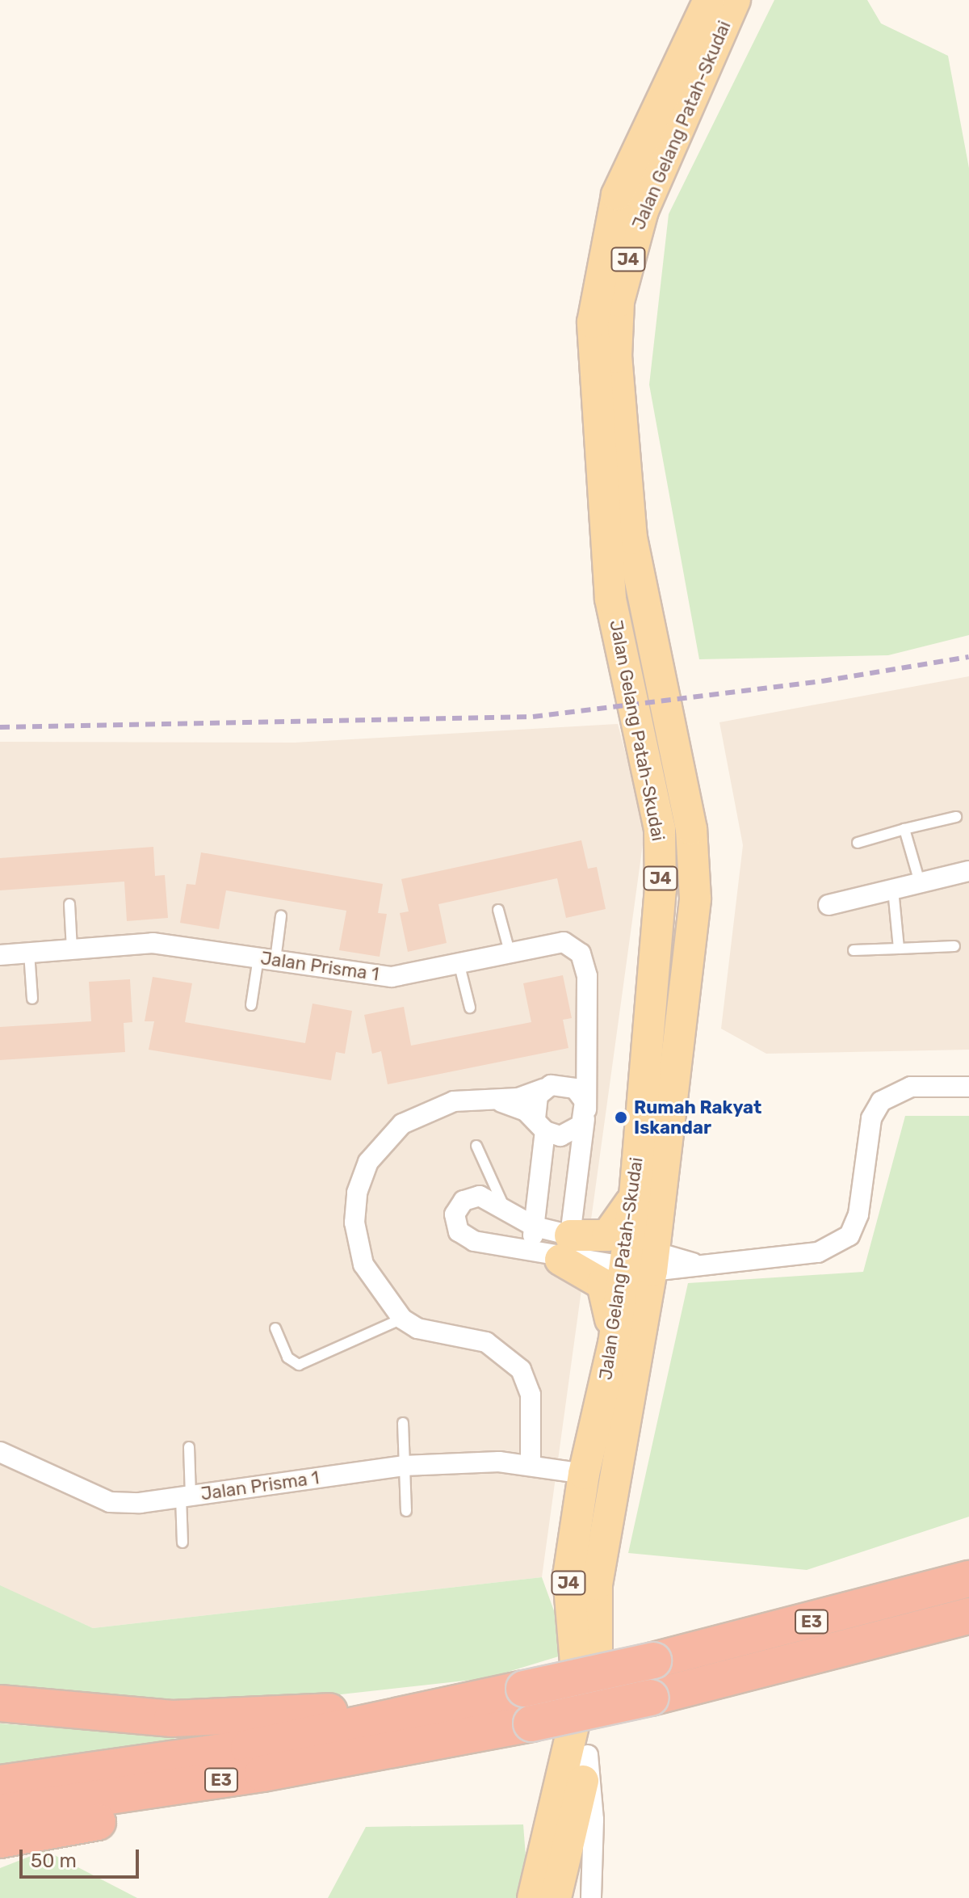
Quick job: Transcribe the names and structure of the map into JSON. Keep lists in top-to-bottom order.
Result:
{
  "streets": {
    "highway": ["E3"],
    "main road": ["Jalan Gelang Patah-Skudai", "J4"],
    "street": ["Jalan Prisma 1"]
  },
  "crossings": [
    ["Jalan Gelang Patah-Skudai", "Jalan Prisma 1"]
  ],
  "places": ["Rumah Rakyat Iskandar"],
  "scale_bar": "50 m"
}
